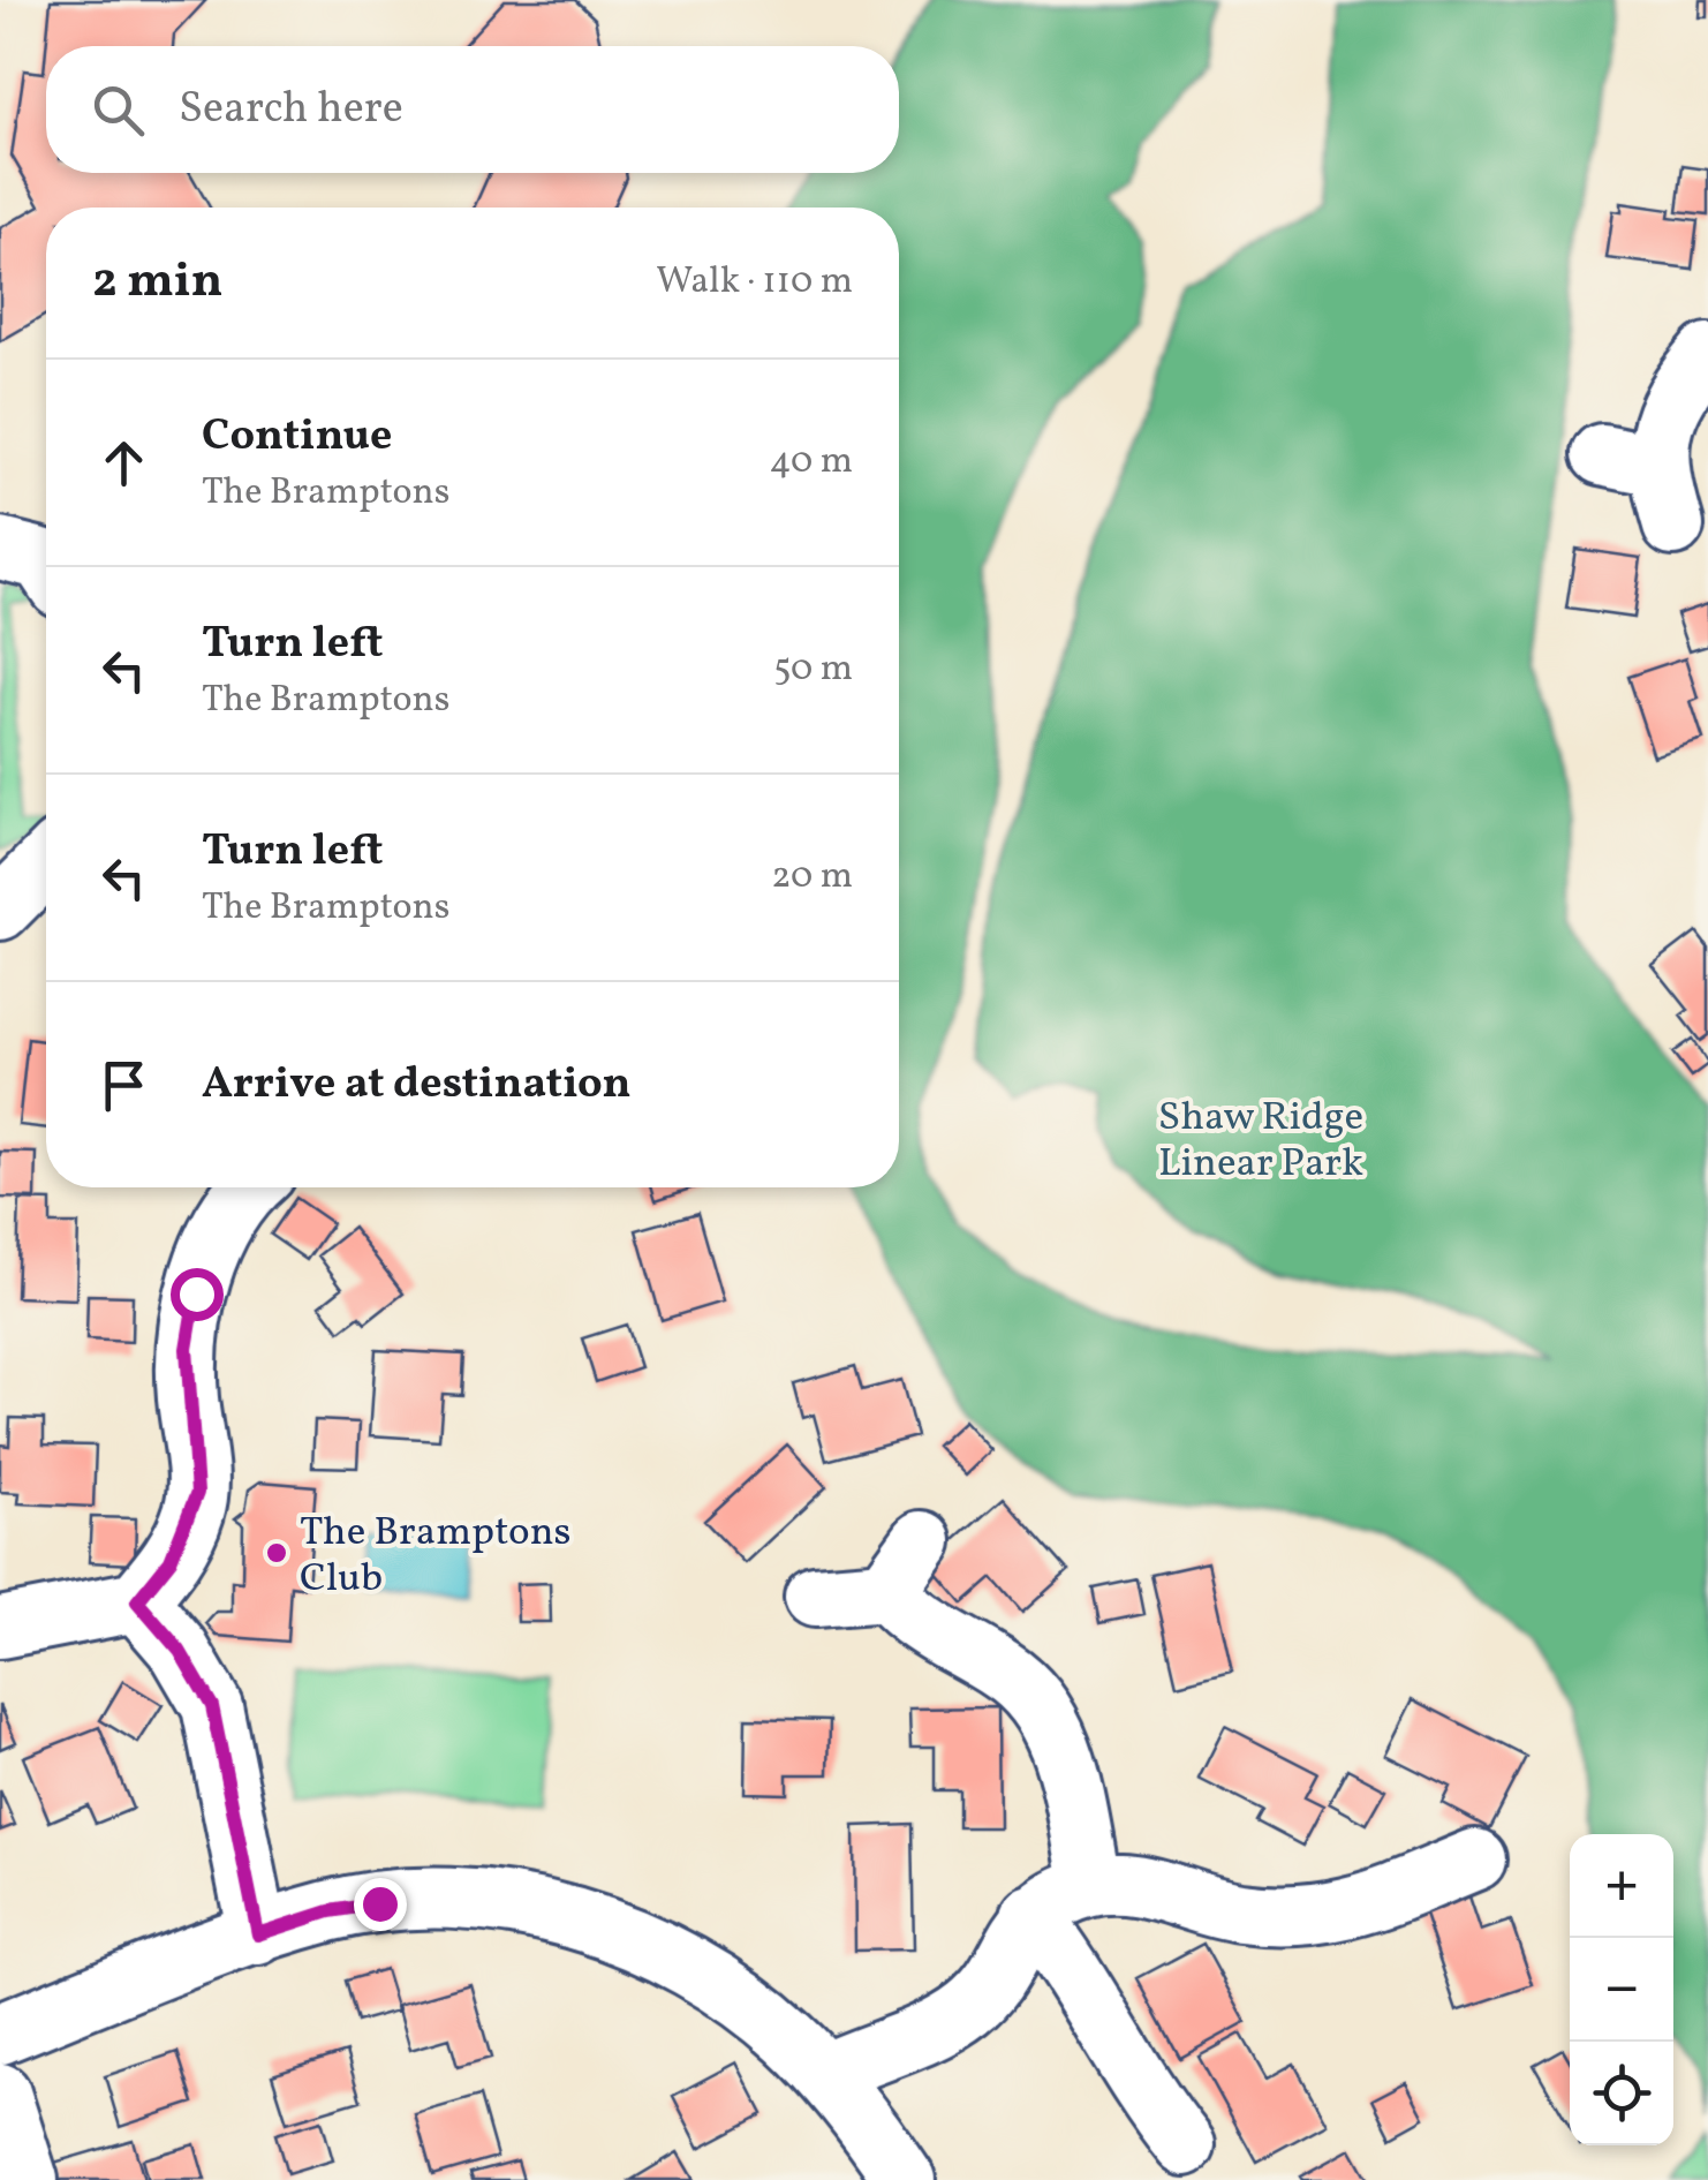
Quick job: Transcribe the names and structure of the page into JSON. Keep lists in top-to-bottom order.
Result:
{
  "parks": ["Shaw Ridge Linear Park"],
  "places": ["The Bramptons Club"],
  "page": {
    "search": "Search here",
    "heading": ["2 min", "Walk · 110 m"],
    "list": [
      ["Continue", "The Bramptons", "40 m"],
      ["Turn left", "The Bramptons", "50 m"],
      ["Turn left", "The Bramptons", "20 m"],
      "Arrive at destination"
    ],
    "map_buttons": ["+", "−"]
  }
}
